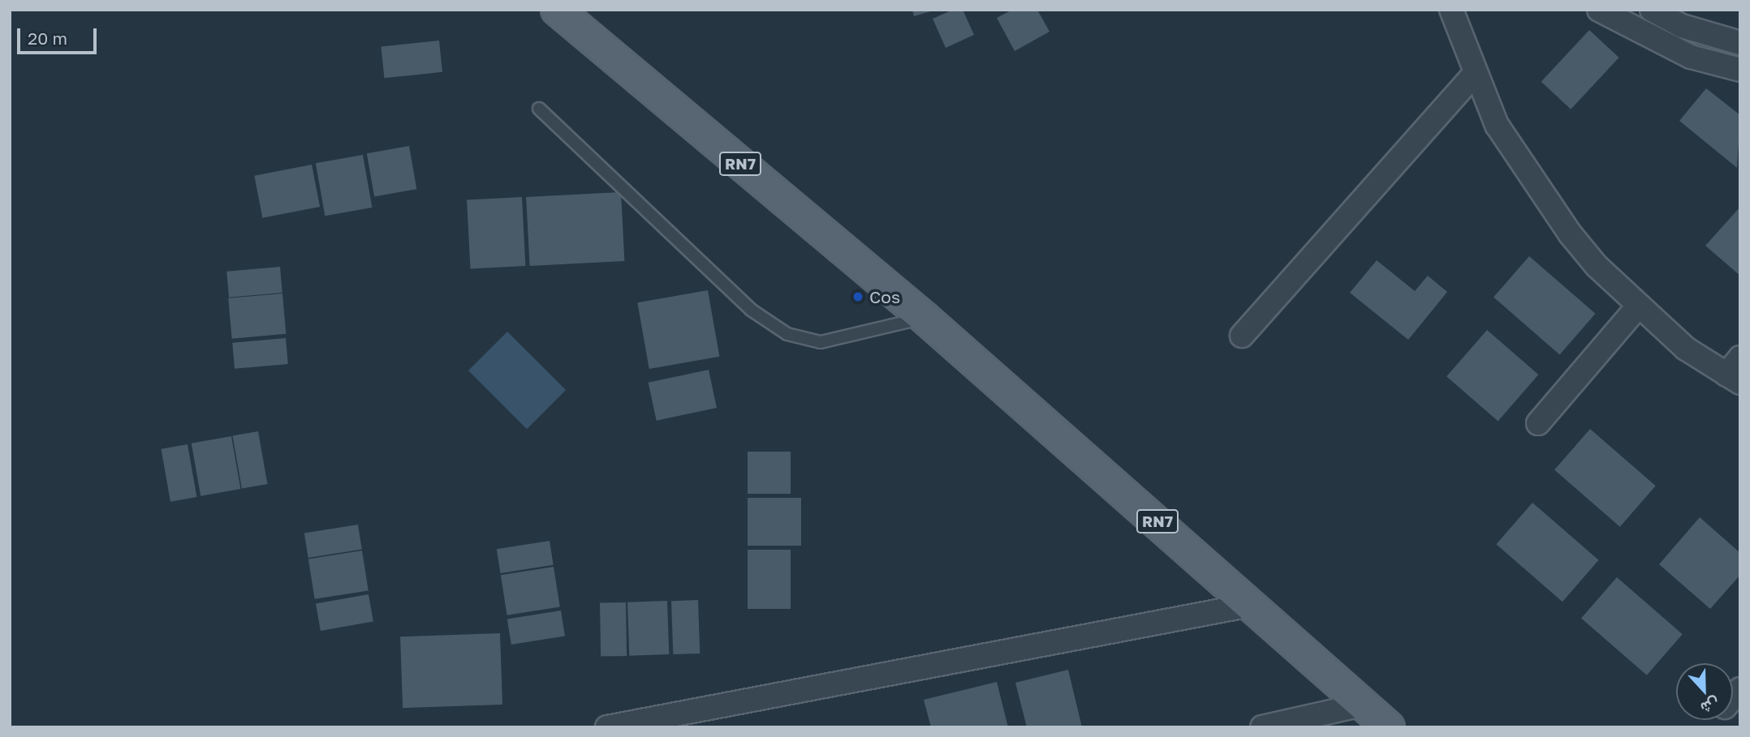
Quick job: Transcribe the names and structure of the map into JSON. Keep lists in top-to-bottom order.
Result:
{
  "streets": {
    "main road": ["RN7"]
  },
  "places": ["Cos"],
  "scale_bar": "20 m",
  "north": "bottom"
}
